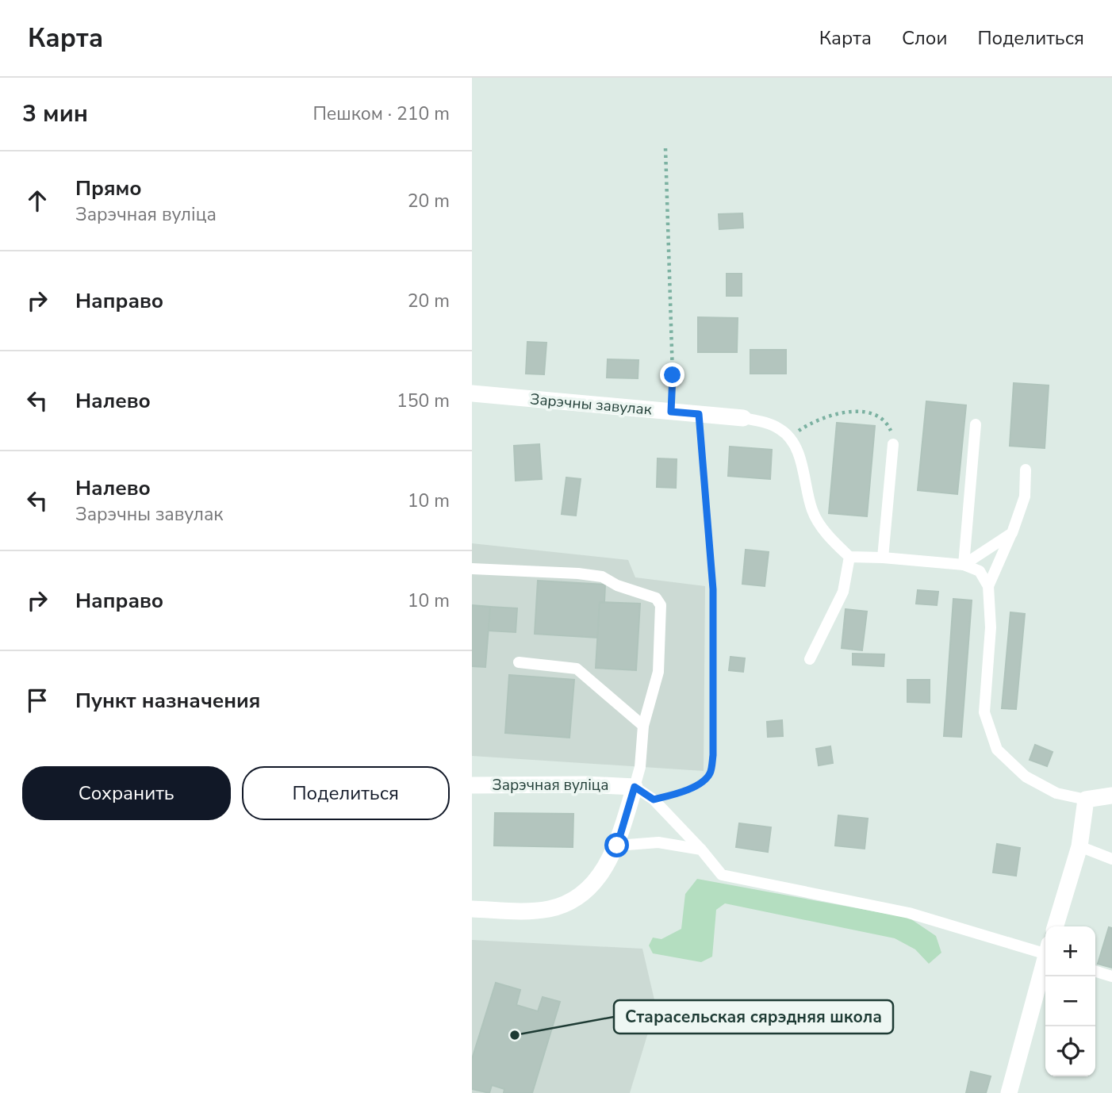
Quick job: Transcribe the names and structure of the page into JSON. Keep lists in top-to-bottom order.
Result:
{
  "streets": {
    "street": ["Зарэчны завулак", "Зарэчная вуліца"]
  },
  "places": ["Старасельская сярэдняя школа"],
  "page": {
    "header": "Карта",
    "nav": ["Карта", "Слои", "Поделиться"],
    "heading": ["3 мин", "Пешком · 210 m"],
    "list": [
      ["Прямо", "Зарэчная вуліца", "20 m"],
      ["Направо", "20 m"],
      ["Налево", "150 m"],
      ["Налево", "Зарэчны завулак", "10 m"],
      ["Направо", "10 m"],
      "Пункт назначения"
    ],
    "buttons": ["Сохранить", "Поделиться"],
    "map_buttons": ["+", "−"]
  }
}
